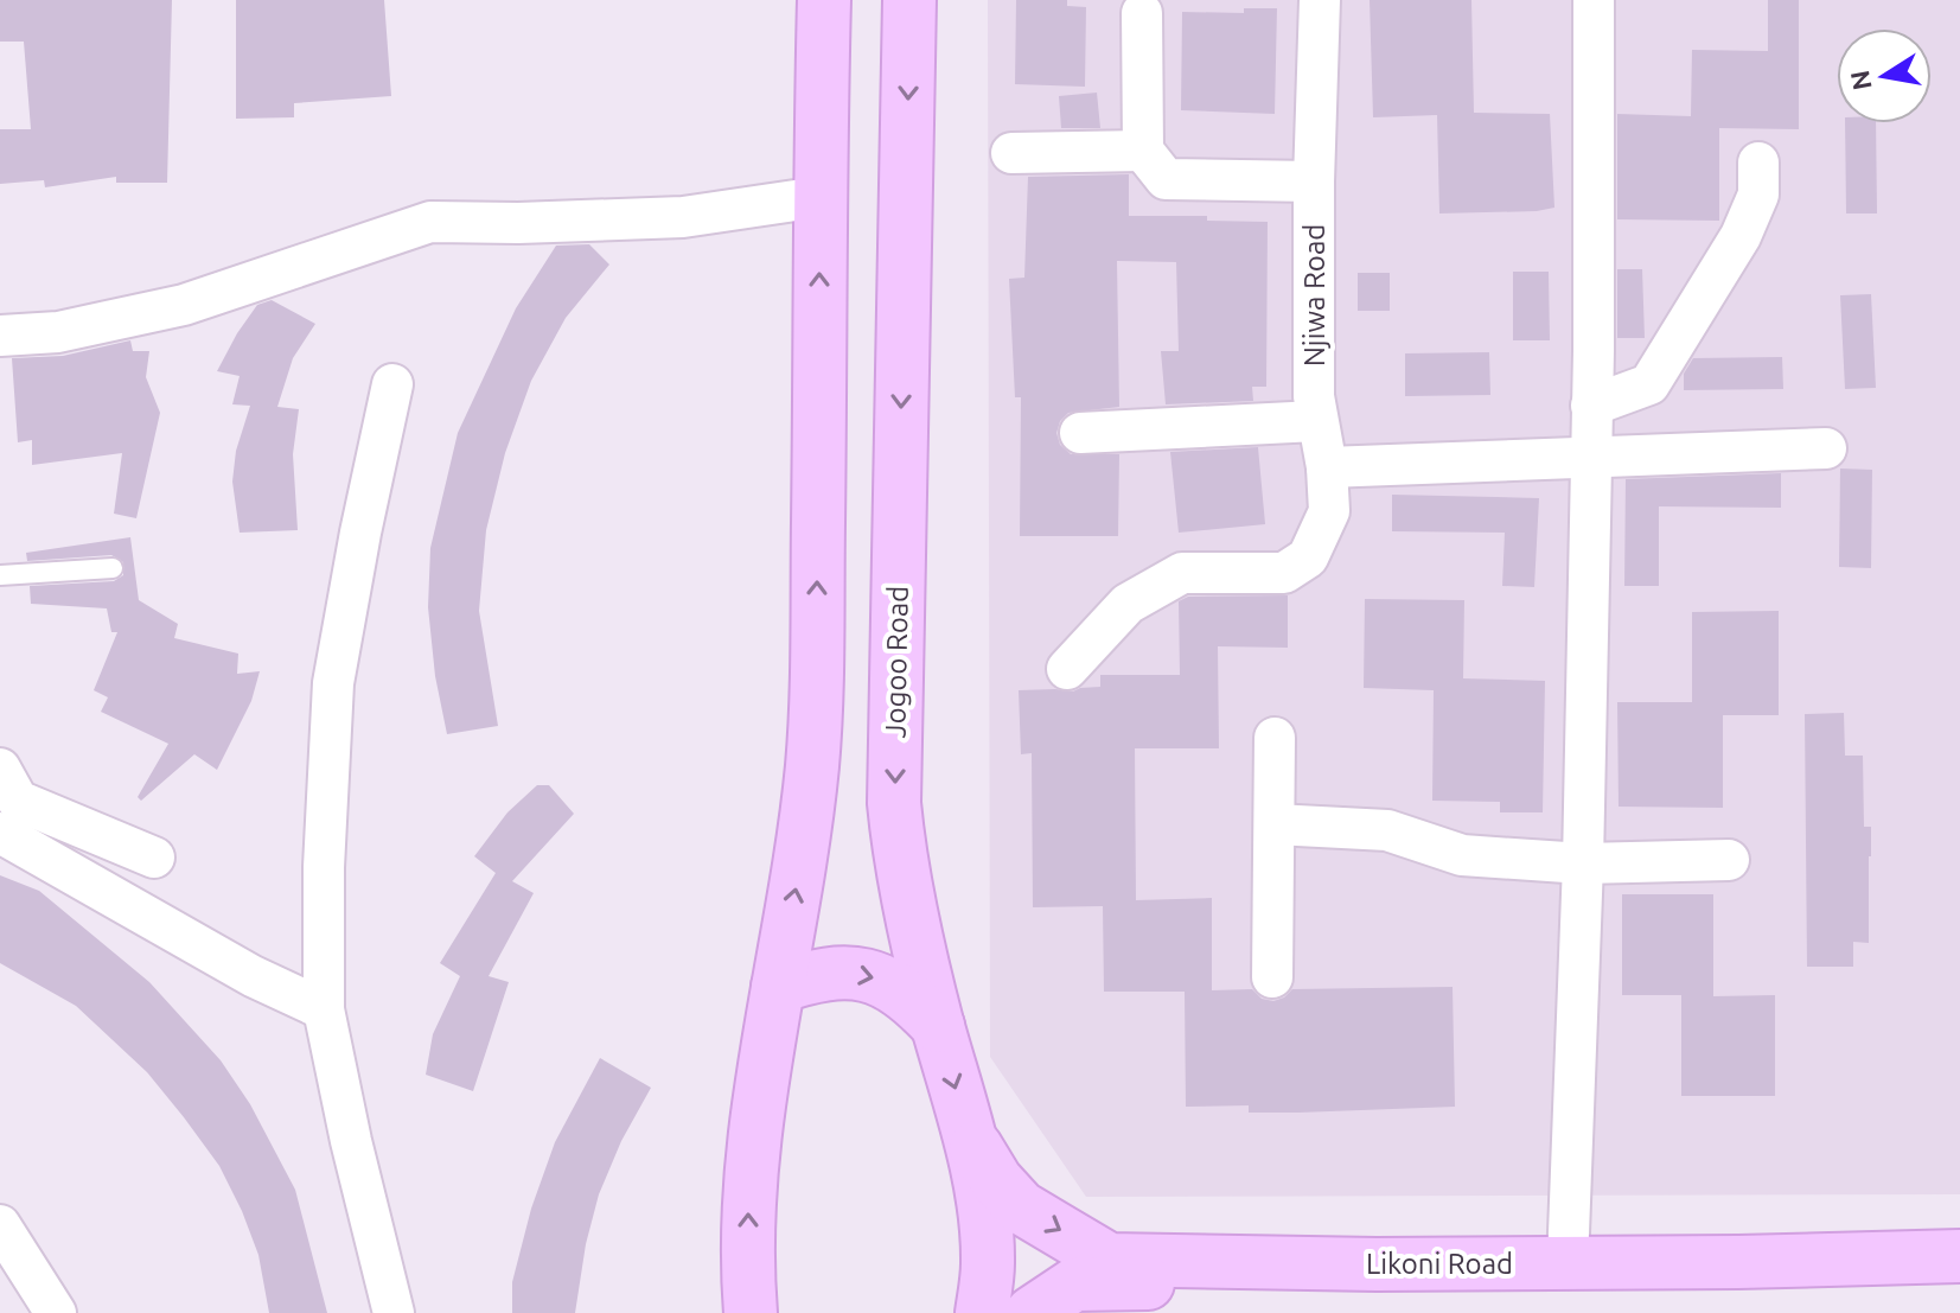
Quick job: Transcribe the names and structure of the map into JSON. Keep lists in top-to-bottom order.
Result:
{
  "streets": {
    "main road": ["Jogoo Road", "Likoni Road"],
    "street": ["Njiwa Road"]
  },
  "crossings": [
    ["Jogoo Road", "Likoni Road"]
  ],
  "north": "left"
}
